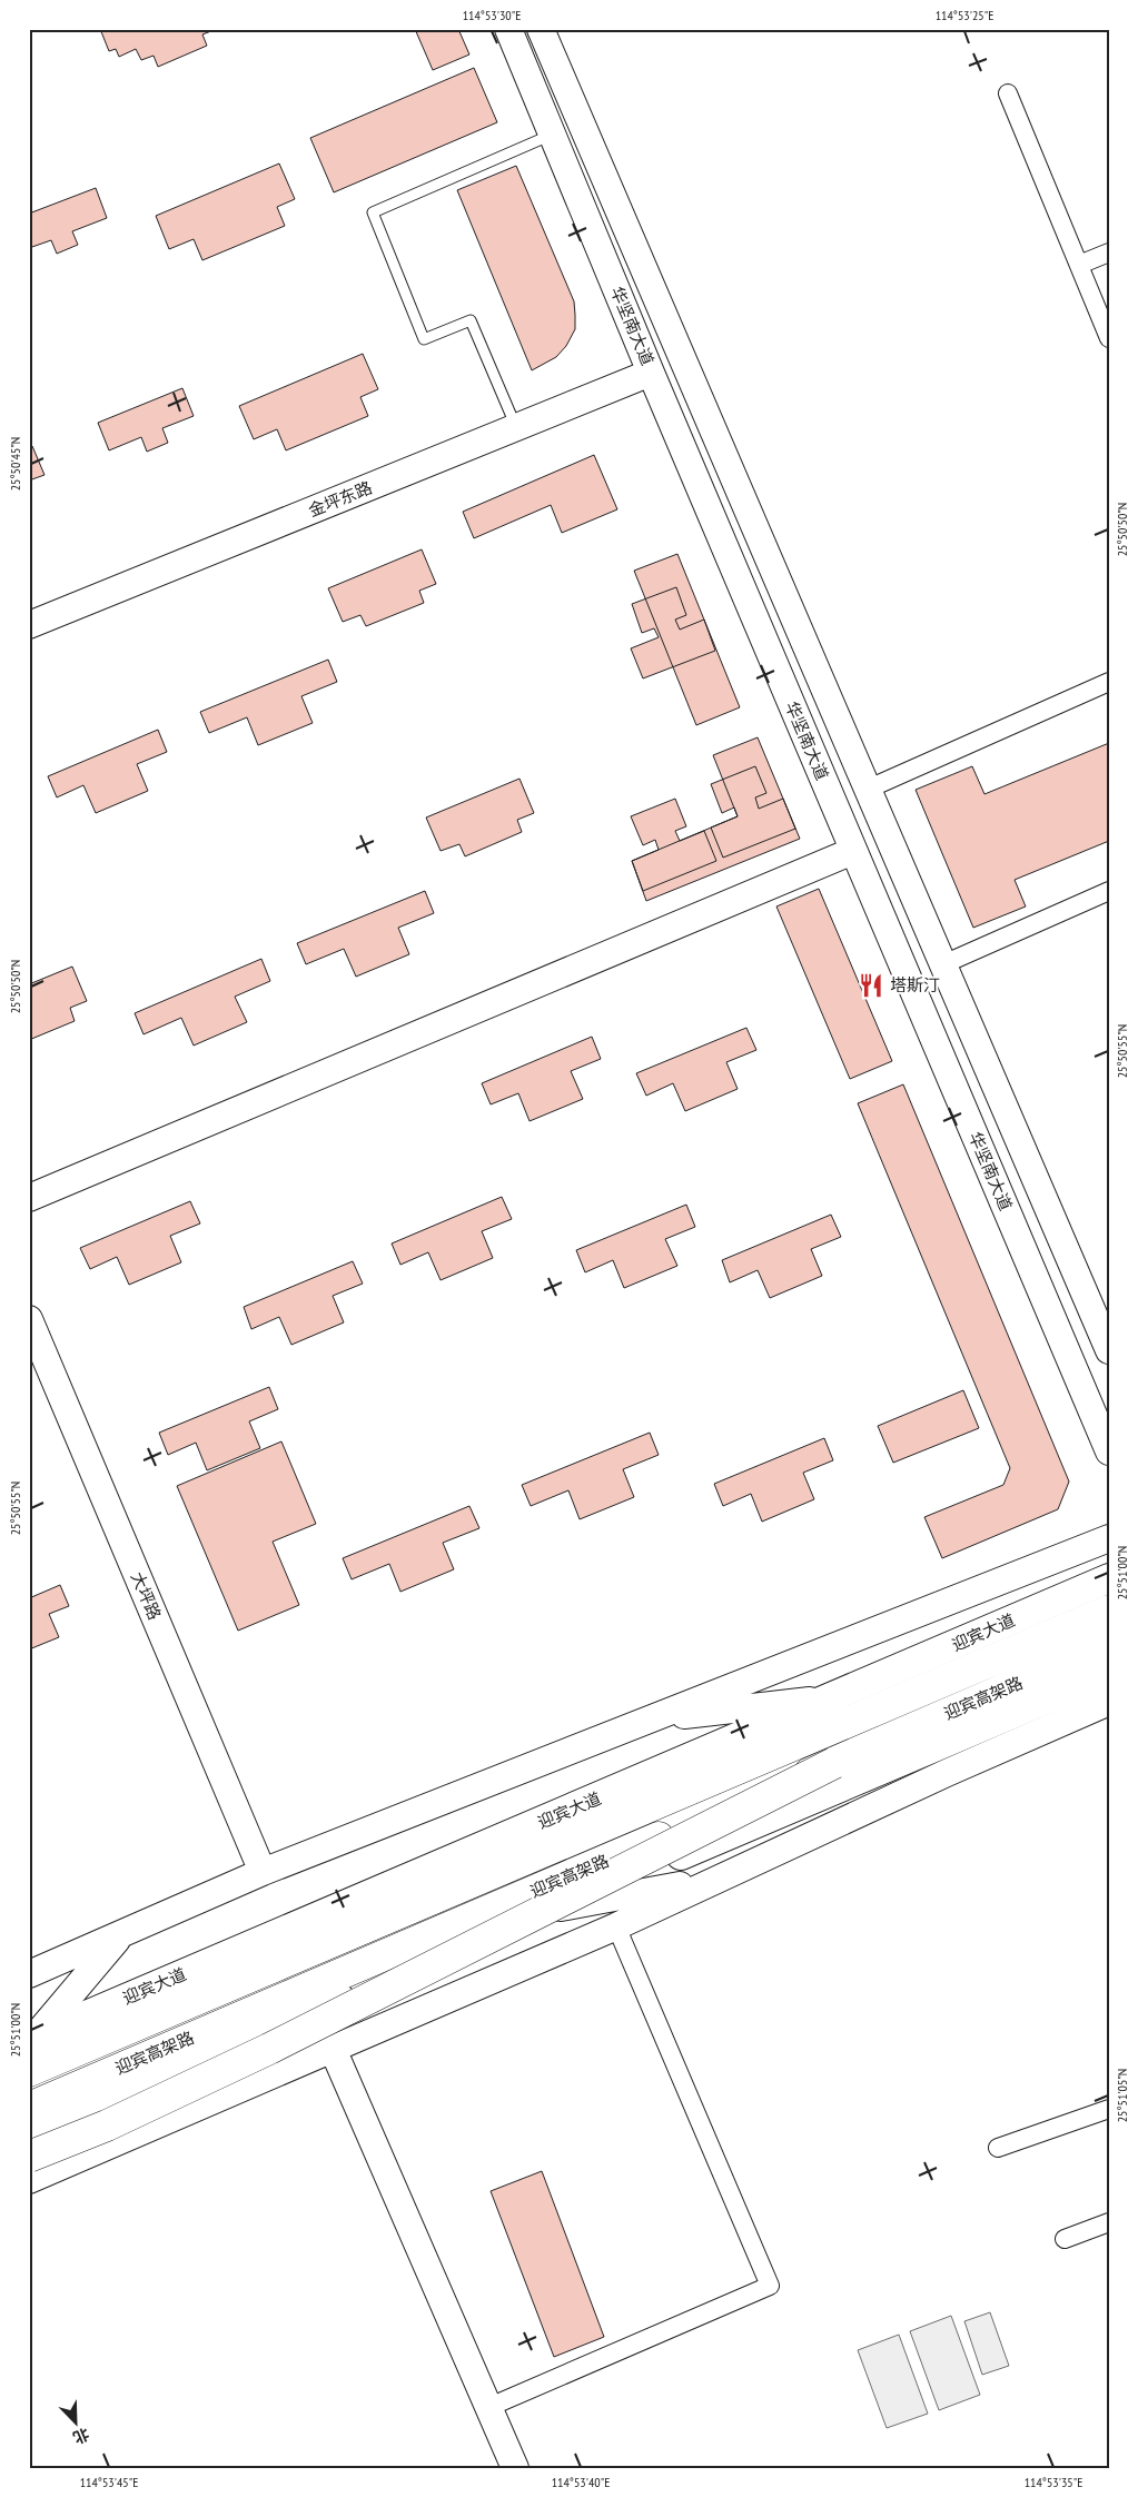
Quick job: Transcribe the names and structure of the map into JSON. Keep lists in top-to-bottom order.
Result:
{
  "streets": {
    "highway": ["迎宾高架路"],
    "main road": ["迎宾大道"],
    "street": ["华坚南大道", "金坪东路", "大坪路"]
  },
  "crossings": [
    ["华坚南大道", "金坪东路"]
  ],
  "places": {
    "restaurant": ["塔斯汀"]
  },
  "north": "bottom right",
  "coordinates": [
    "114°53'30\"E",
    "114°53'25\"E",
    "25°50'45\"N",
    "25°50'50\"N",
    "25°50'55\"N",
    "25°51'00\"N",
    "25°51'05\"N",
    "114°53'45\"E",
    "114°53'40\"E",
    "114°53'35\"E"
  ]
}
